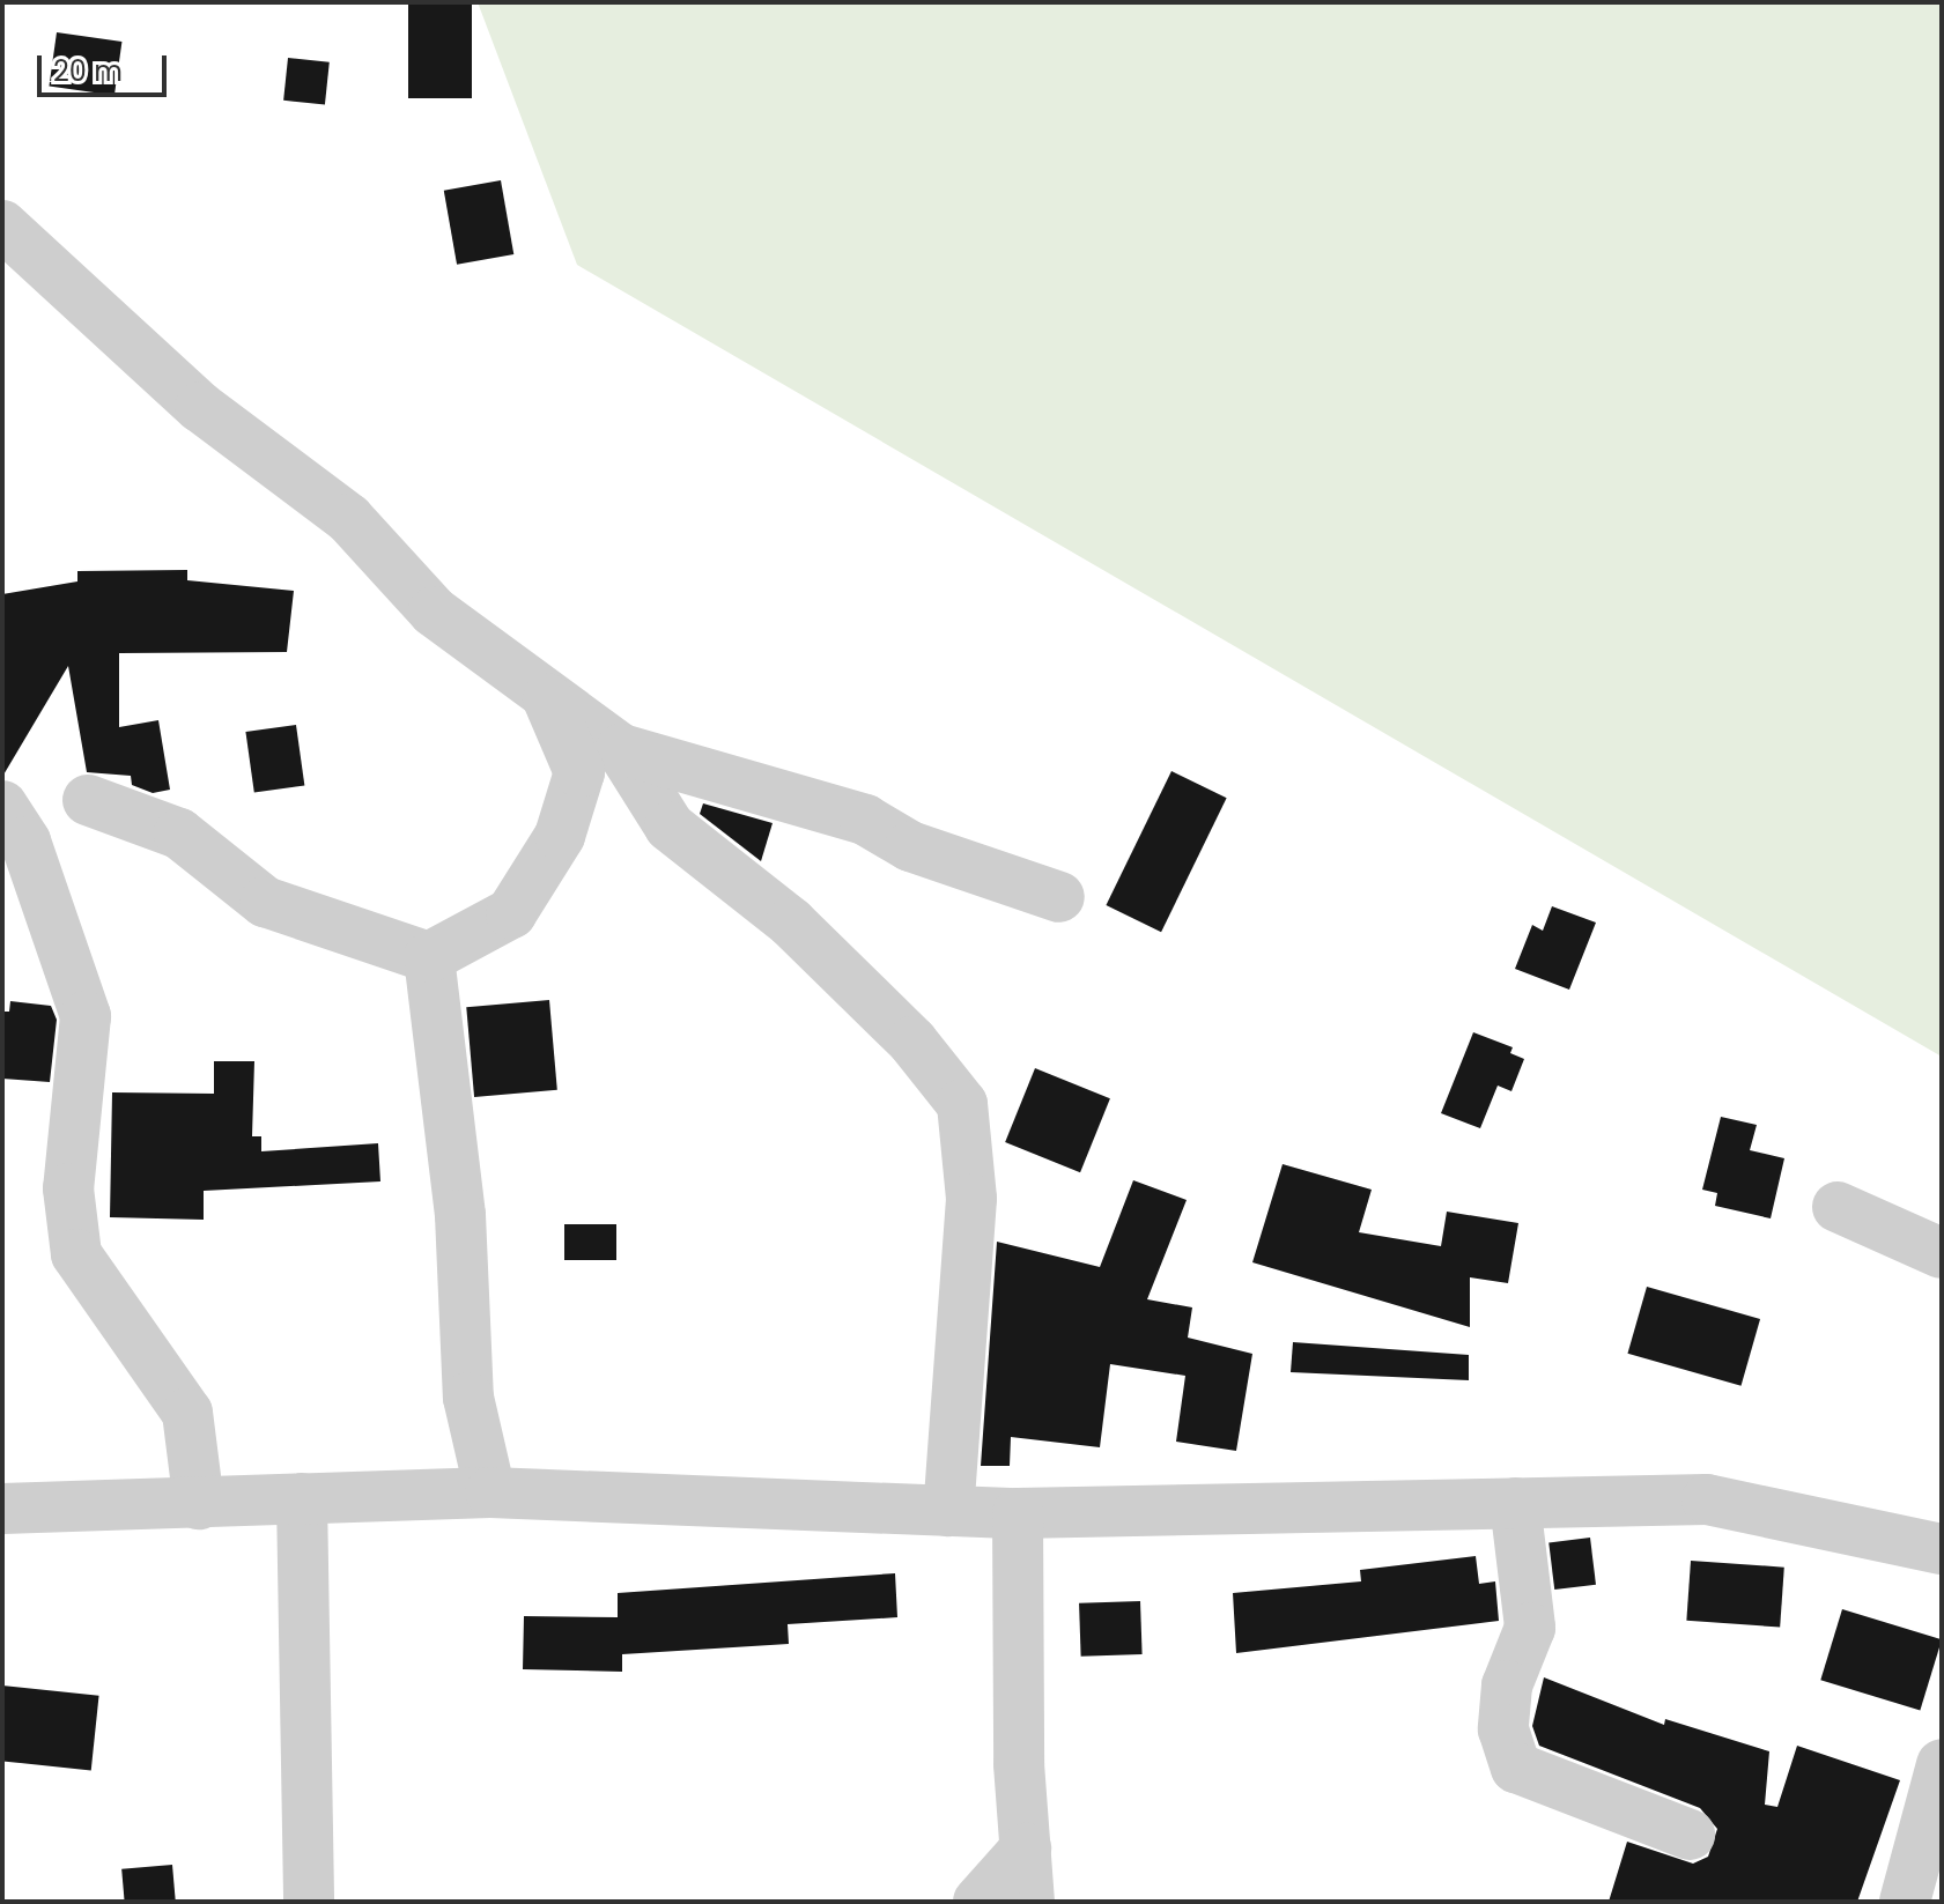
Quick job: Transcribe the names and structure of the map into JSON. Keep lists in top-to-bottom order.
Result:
{
  "scale_bar": "20 m"
}
